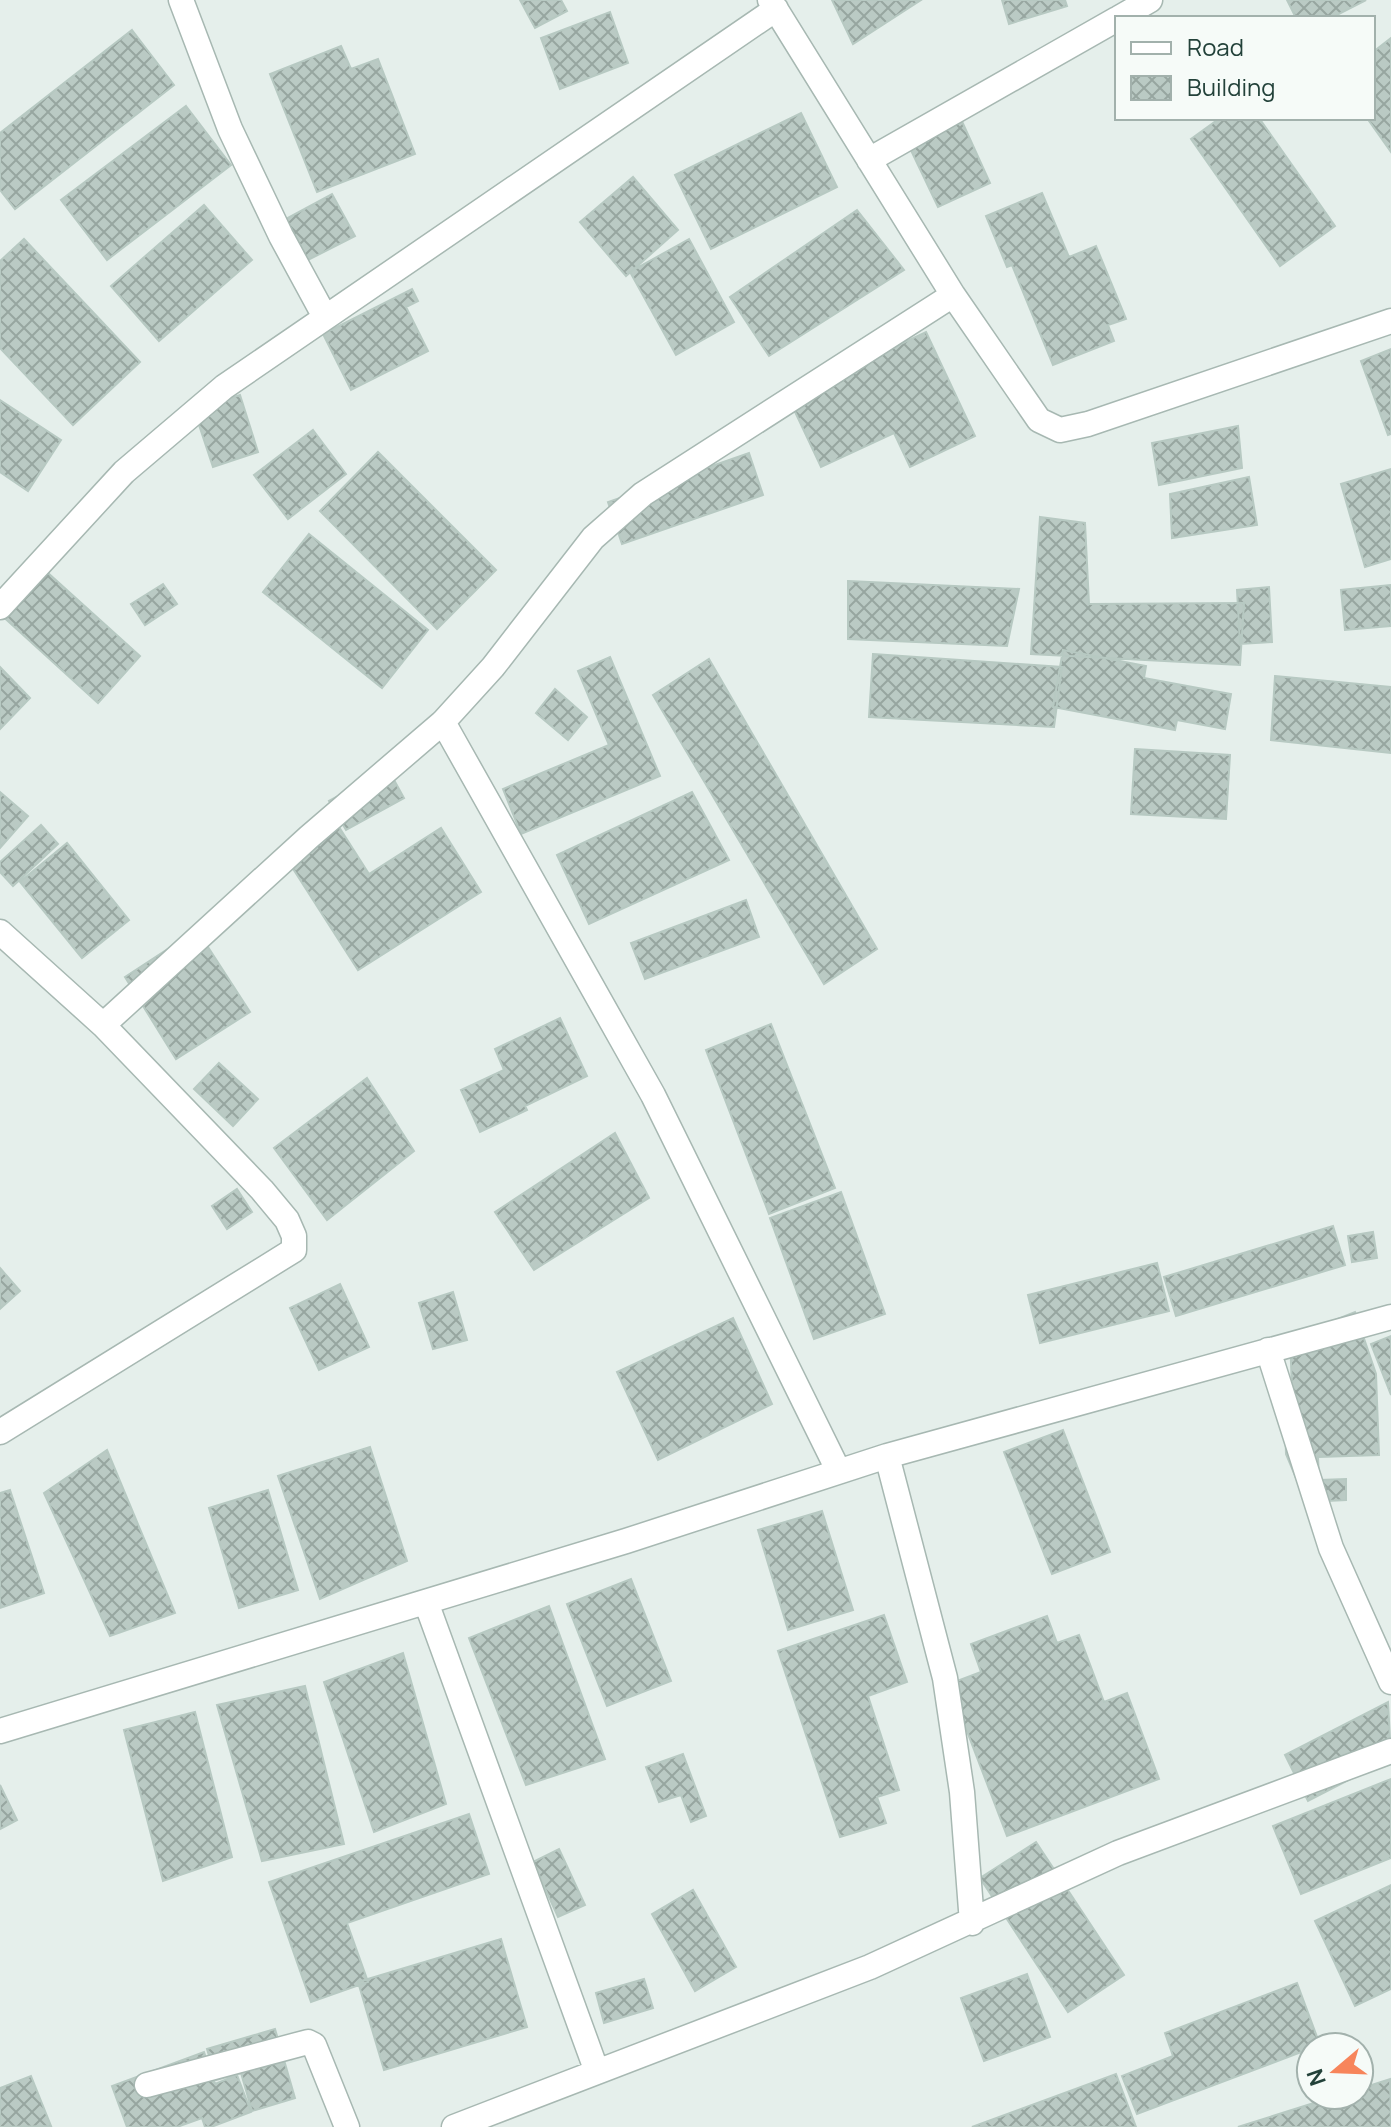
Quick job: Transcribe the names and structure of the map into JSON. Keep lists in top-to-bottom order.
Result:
{
  "legend": ["Road", "Building"],
  "north": "left"
}
